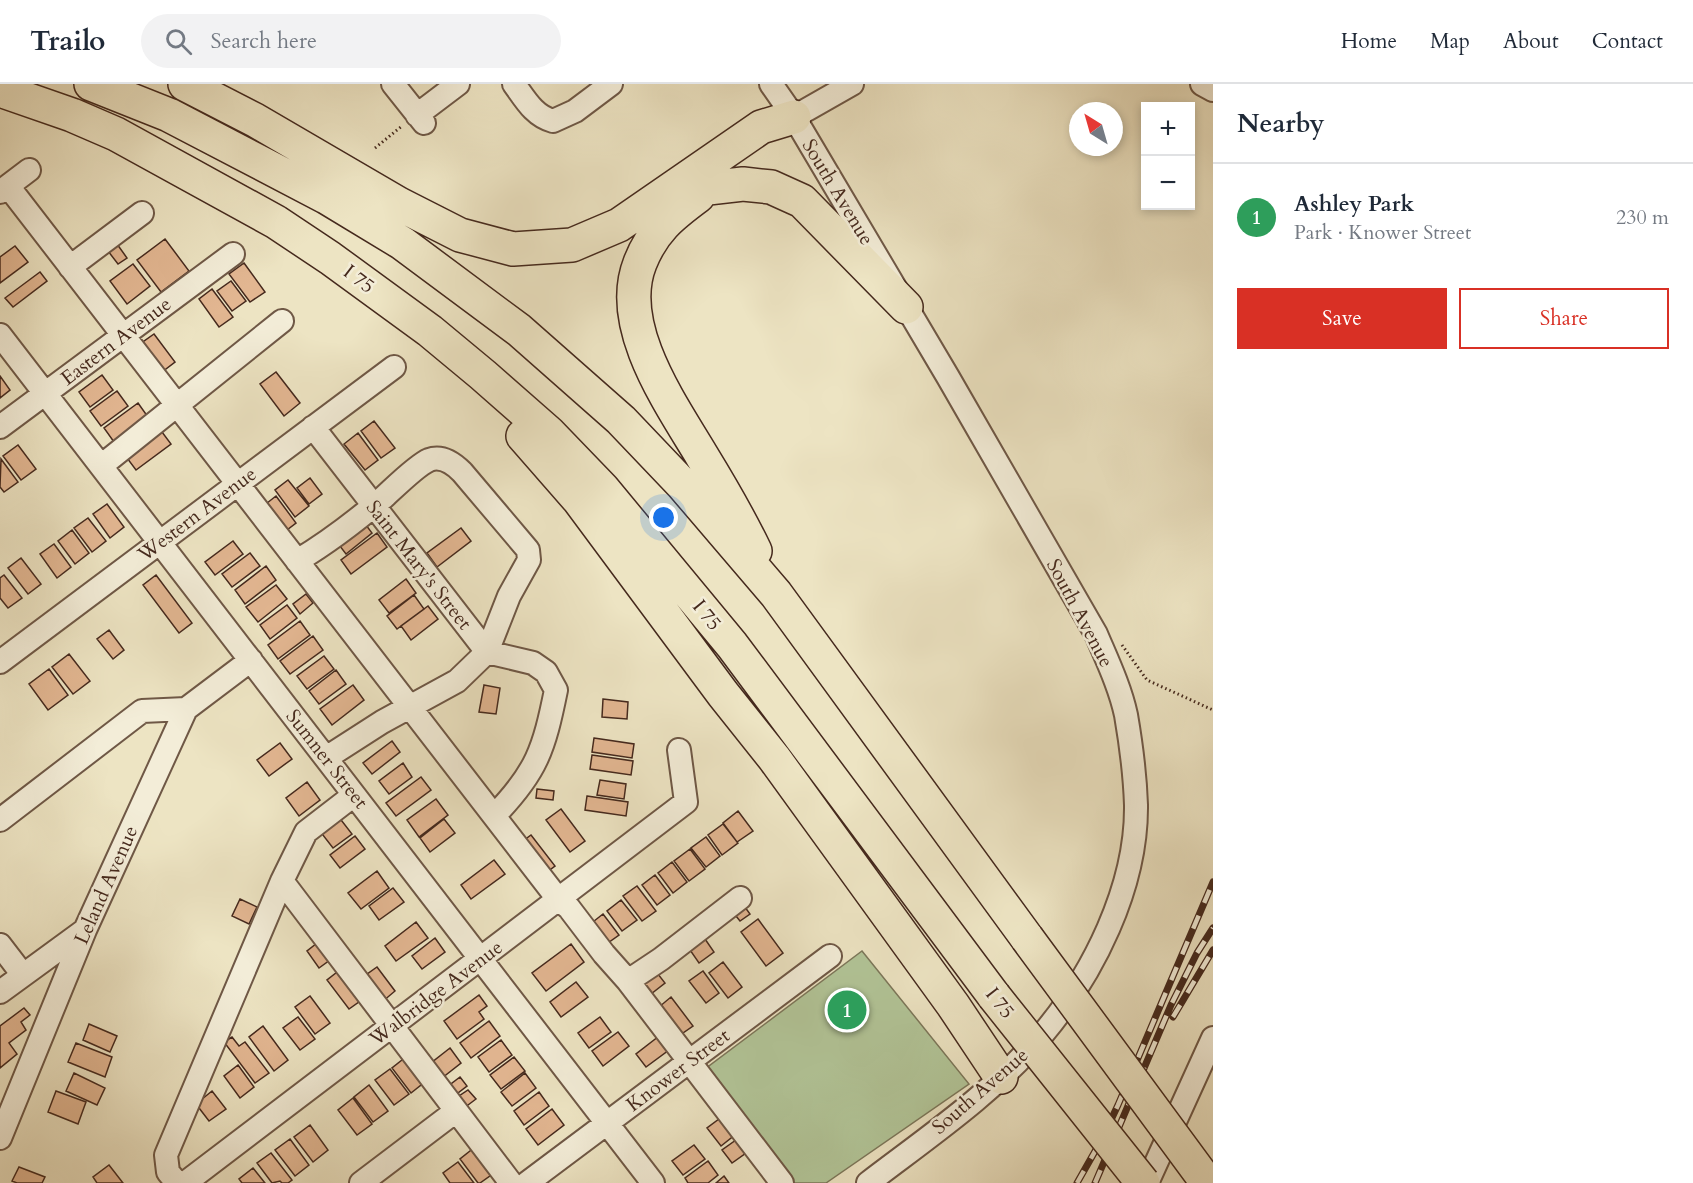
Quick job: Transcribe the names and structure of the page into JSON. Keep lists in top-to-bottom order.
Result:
{
  "streets": {
    "highway": ["I 75"],
    "street": [
      "South Avenue",
      "Eastern Avenue",
      "Western Avenue",
      "Saint Mary's Street",
      "Sumner Street",
      "Leland Avenue",
      "Walbridge Avenue",
      "Knower Street"
    ]
  },
  "crossings": [
    ["Eastern Avenue", "Sumner Street"],
    ["Western Avenue", "Saint Mary's Street"],
    ["Western Avenue", "Sumner Street"],
    ["Sumner Street", "Leland Avenue"],
    ["Sumner Street", "Walbridge Avenue"],
    ["Sumner Street", "Knower Street"]
  ],
  "north": "top left",
  "page": {
    "header": "Trailo",
    "search": "Search here",
    "nav": [
      "Home",
      "Map",
      "About",
      "Contact"
    ],
    "heading": "Nearby",
    "map_buttons": ["+", "−"],
    "list": [
      {
        "mark": "1",
        "name": "Ashley Park",
        "note": "Park · Knower Street",
        "value": "230 m"
      }
    ],
    "buttons": ["Save", "Share"],
    "pins": "1"
  }
}
